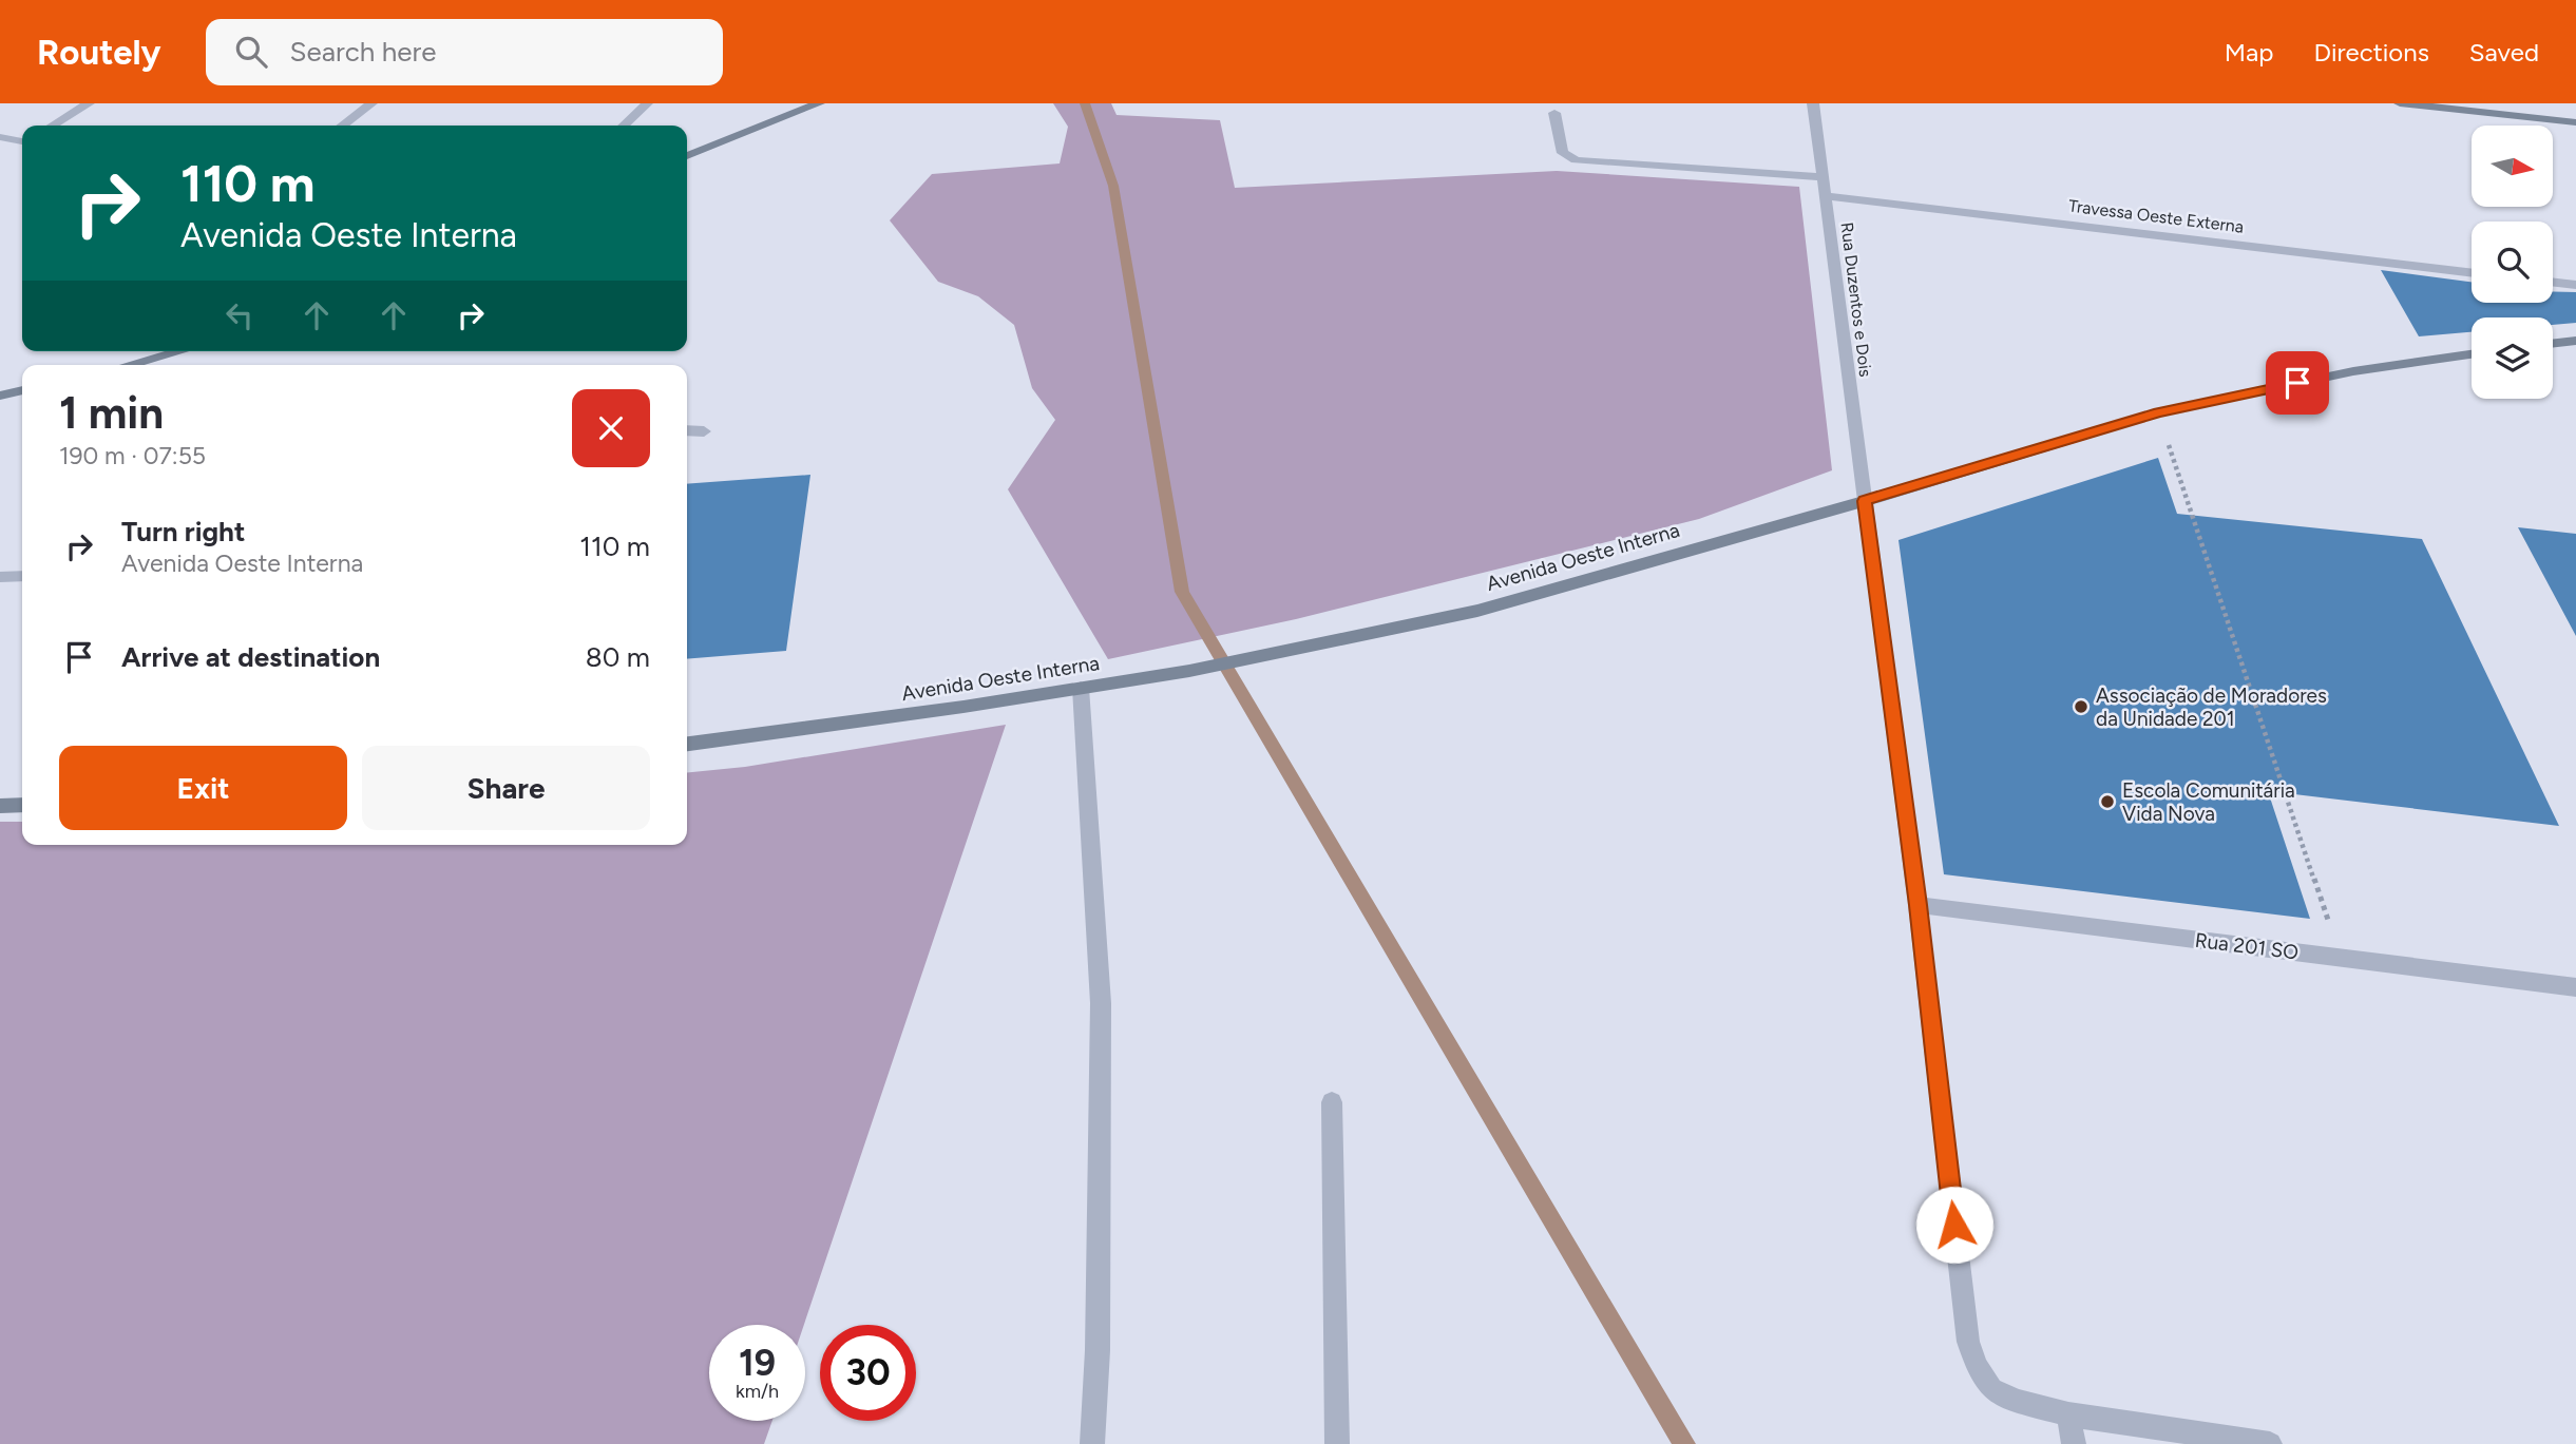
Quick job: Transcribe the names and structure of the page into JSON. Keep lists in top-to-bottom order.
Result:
{
  "streets": {
    "street": [
      "Travessa Oeste Externa",
      "Rua Duzentos e Dois",
      "Avenida Oeste Interna",
      "Rua 201 SO"
    ]
  },
  "crossings": [
    ["Travessa Oeste Externa", "Rua Duzentos e Dois"],
    ["Rua Duzentos e Dois", "Avenida Oeste Interna"],
    ["Rua Duzentos e Dois", "Rua 201 SO"]
  ],
  "places": ["Associação de Moradores da Unidade 201", "Escola Comunitária Vida Nova"],
  "north": "right",
  "page": {
    "header": "Routely",
    "search": "Search here",
    "nav": ["Map", "Directions", "Saved"],
    "turn": ["110 m", "Avenida Oeste Interna"],
    "heading": ["1 min", "190 m · 07:55"],
    "list": [
      {
        "name": "Turn right",
        "note": "Avenida Oeste Interna",
        "value": "110 m"
      },
      {
        "name": "Arrive at destination",
        "value": "80 m"
      }
    ],
    "buttons": ["Exit", "Share"],
    "speed": "19 km/h",
    "limit": "30"
  }
}
